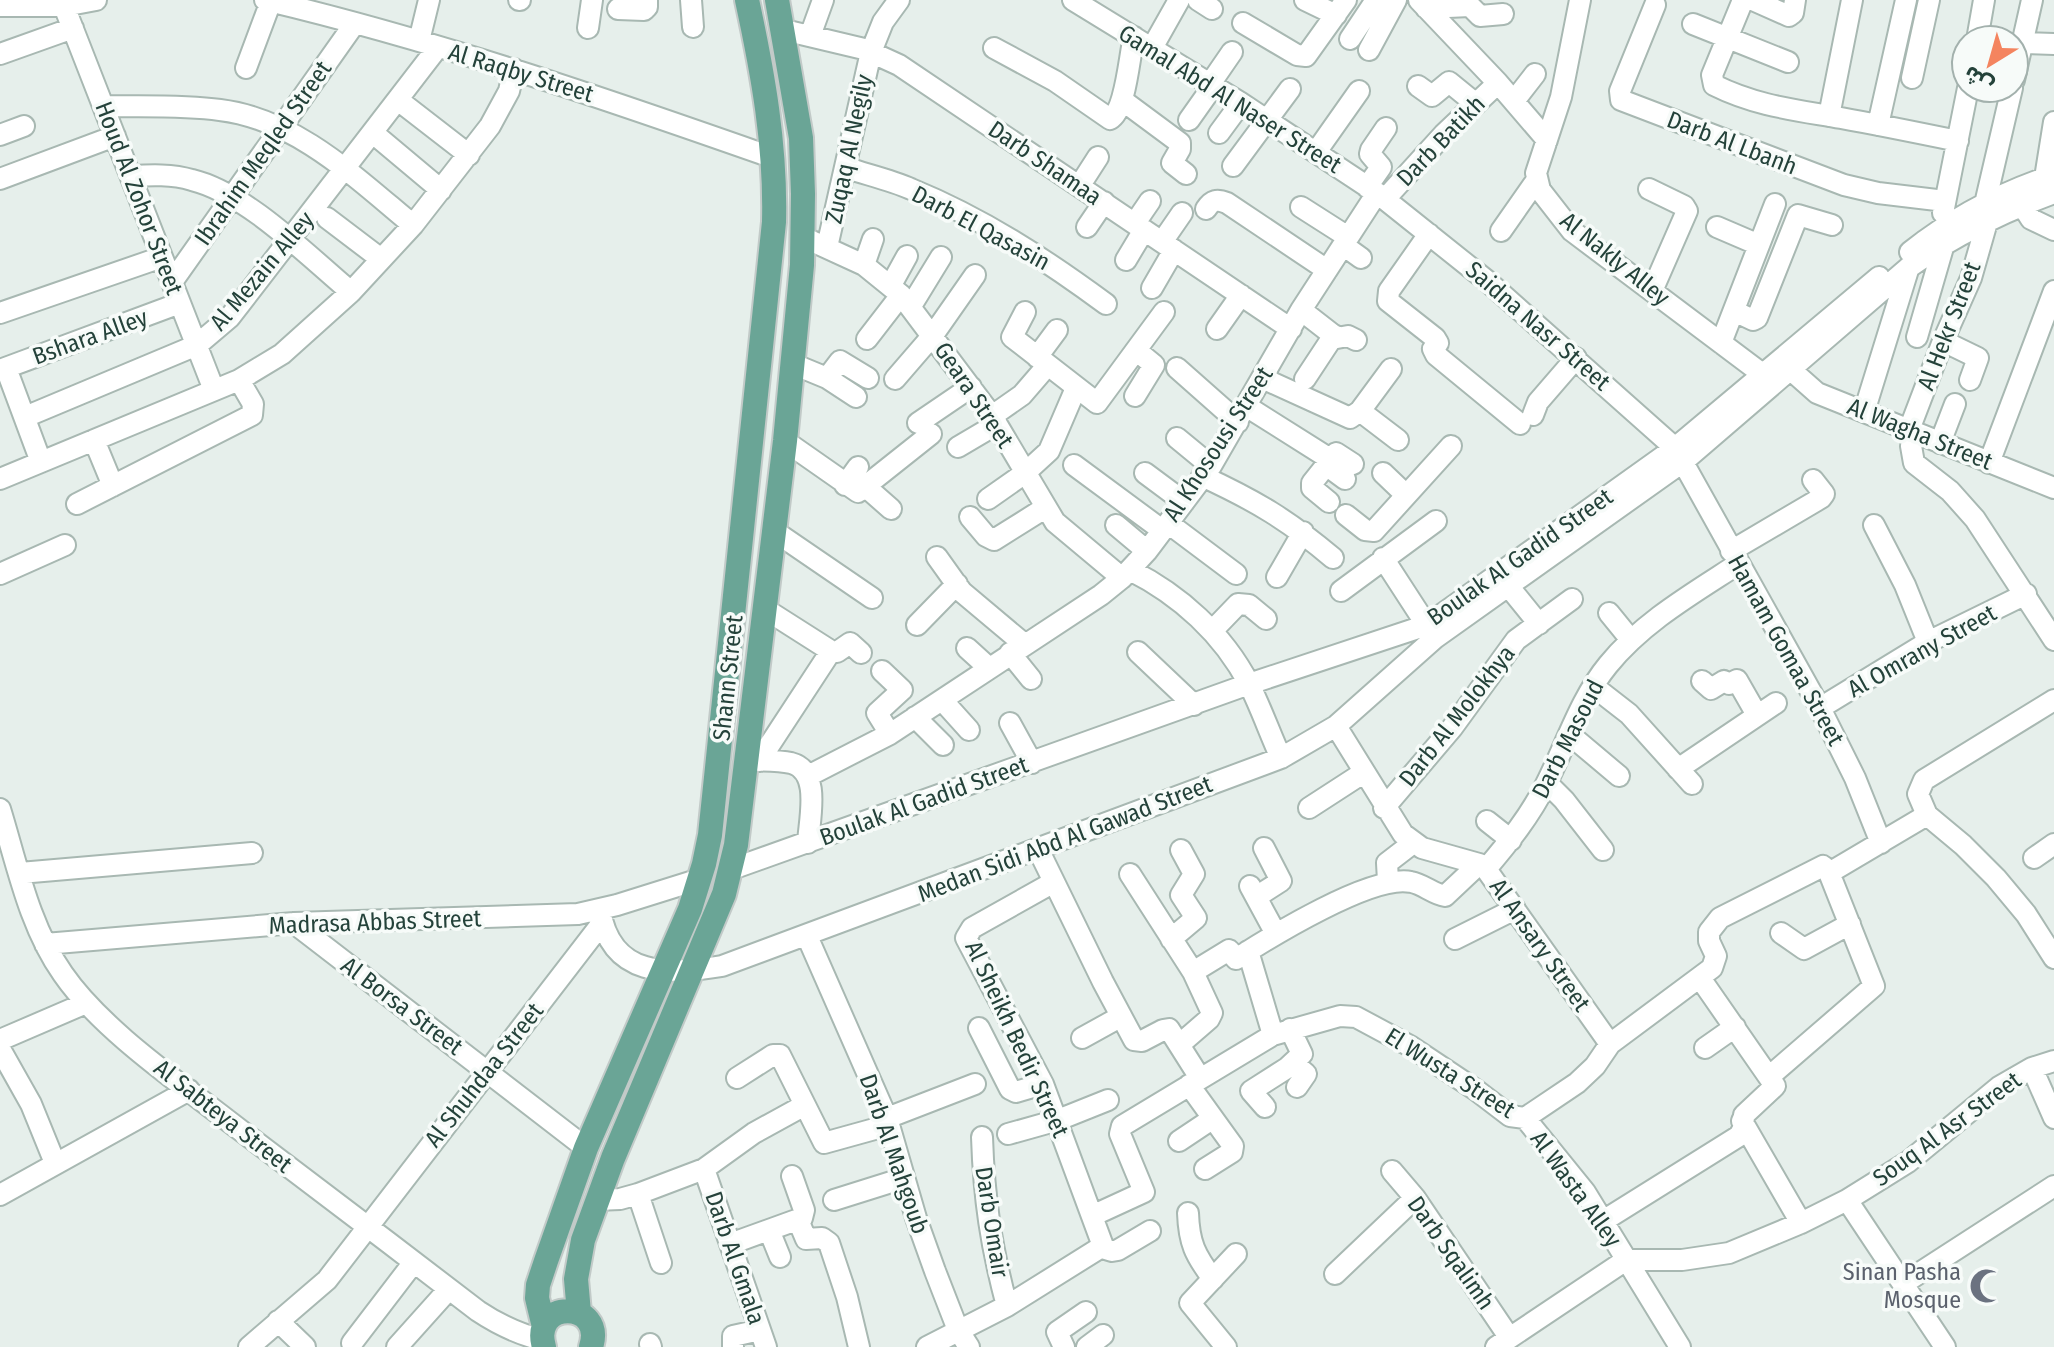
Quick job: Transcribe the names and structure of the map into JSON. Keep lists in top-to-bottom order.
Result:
{
  "streets": {
    "main road": ["Shann Street"],
    "street": [
      "Al Raqby Street",
      "Gamal Abd Al Naser Street",
      "Darb Batikh",
      "Darb Al Lbanh",
      "Zuqaq Al Negily",
      "Ibrahim Meqled Street",
      "Darb Shamaa",
      "Houd Al Zohor Street",
      "Darb El Qasasin",
      "Al Nakly Alley",
      "Al Mezain Alley",
      "Saidna Nasr Street",
      "Al Hekr Street",
      "Bshara Alley",
      "Geara Street",
      "Al Wagha Street",
      "Al Khosousi Street",
      "Boulak Al Gadid Street",
      "Hamam Gomaa Street",
      "Al Omrany Street",
      "Darb Al Molokhya",
      "Darb Masoud",
      "Medan Sidi Abd Al Gawad Street",
      "Madrasa Abbas Street",
      "Al Ansary Street",
      "Al Borsa Street",
      "Al Sheikh Bedir Street",
      "El Wusta Street",
      "Al Shuhdaa Street",
      "Al Sabteya Street",
      "Souq Al Asr Street",
      "Darb Al Mahgoub",
      "Al Wasta Alley",
      "Darb Omair",
      "Darb Sqalimh",
      "Darb Al Gmala"
    ]
  },
  "crossings": [
    ["Al Raqby Street", "Ibrahim Meqled Street"],
    ["Al Raqby Street", "Al Mezain Alley"],
    ["Al Raqby Street", "Shann Street"],
    ["Gamal Abd Al Naser Street", "Darb Batikh"],
    ["Gamal Abd Al Naser Street", "Saidna Nasr Street"],
    ["Gamal Abd Al Naser Street", "Al Khosousi Street"],
    ["Darb Batikh", "Saidna Nasr Street"],
    ["Darb Batikh", "Al Khosousi Street"],
    ["Zuqaq Al Negily", "Darb Shamaa"],
    ["Zuqaq Al Negily", "Darb El Qasasin"],
    ["Zuqaq Al Negily", "Geara Street"],
    ["Ibrahim Meqled Street", "Houd Al Zohor Street"],
    ["Darb Shamaa", "Al Khosousi Street"],
    ["Darb Shamaa", "Shann Street"],
    ["Houd Al Zohor Street", "Al Mezain Alley"],
    ["Houd Al Zohor Street", "Bshara Alley"],
    ["Al Nakly Alley", "Boulak Al Gadid Street"],
    ["Saidna Nasr Street", "Al Khosousi Street"],
    ["Saidna Nasr Street", "Boulak Al Gadid Street"],
    ["Saidna Nasr Street", "Hamam Gomaa Street"],
    ["Al Hekr Street", "Al Wagha Street"],
    ["Al Hekr Street", "Boulak Al Gadid Street"],
    ["Geara Street", "Al Khosousi Street"],
    ["Geara Street", "Boulak Al Gadid Street"],
    ["Geara Street", "Shann Street"],
    ["Geara Street", "Medan Sidi Abd Al Gawad Street"],
    ["Al Wagha Street", "Boulak Al Gadid Street"],
    ["Boulak Al Gadid Street", "Hamam Gomaa Street"],
    ["Boulak Al Gadid Street", "Shann Street"],
    ["Boulak Al Gadid Street", "Medan Sidi Abd Al Gawad Street"],
    ["Hamam Gomaa Street", "Al Omrany Street"],
    ["Hamam Gomaa Street", "Darb Masoud"],
    ["Shann Street", "Medan Sidi Abd Al Gawad Street"],
    ["Shann Street", "Madrasa Abbas Street"],
    ["Shann Street", "Al Borsa Street"],
    ["Shann Street", "Al Sabteya Street"],
    ["Darb Al Molokhya", "Al Ansary Street"],
    ["Darb Masoud", "Al Ansary Street"],
    ["Medan Sidi Abd Al Gawad Street", "Al Ansary Street"],
    ["Medan Sidi Abd Al Gawad Street", "Darb Al Mahgoub"],
    ["Madrasa Abbas Street", "Al Borsa Street"],
    ["Madrasa Abbas Street", "Al Shuhdaa Street"],
    ["Madrasa Abbas Street", "Al Sabteya Street"],
    ["Al Ansary Street", "El Wusta Street"],
    ["Al Borsa Street", "Al Shuhdaa Street"],
    ["Al Sheikh Bedir Street", "El Wusta Street"],
    ["El Wusta Street", "Al Wasta Alley"],
    ["Al Shuhdaa Street", "Al Sabteya Street"],
    ["Souq Al Asr Street", "Al Wasta Alley"]
  ],
  "places": {
    "mosque": ["Sinan Pasha Mosque"]
  },
  "north": "bottom left"
}
